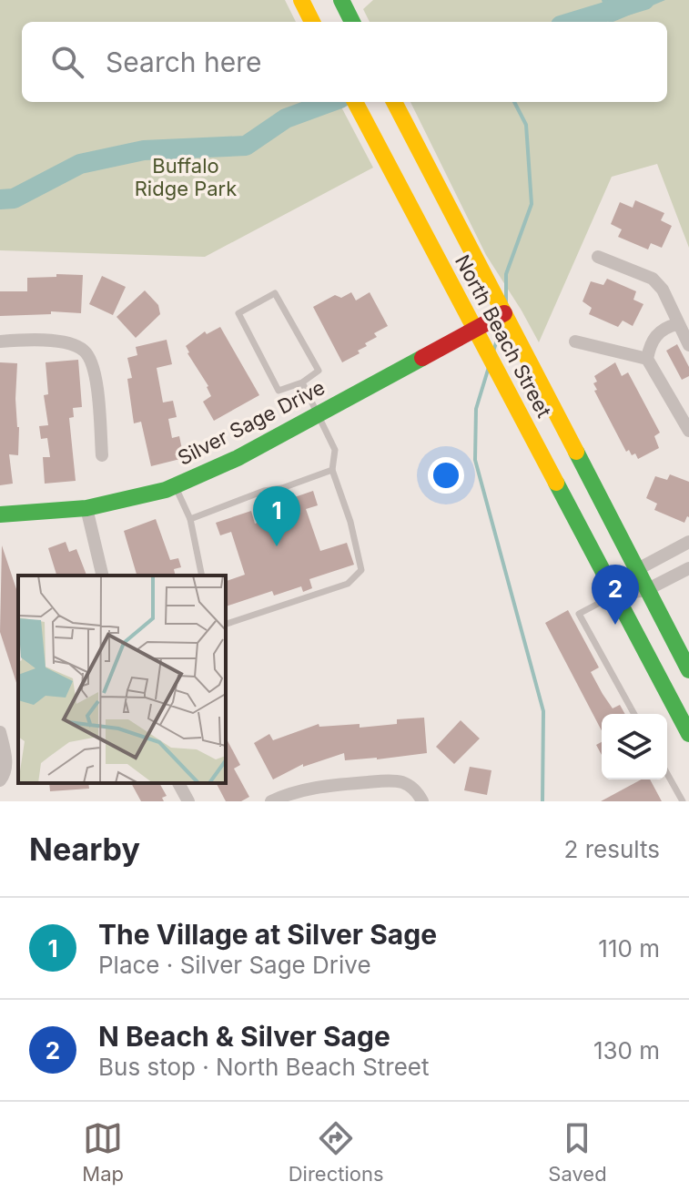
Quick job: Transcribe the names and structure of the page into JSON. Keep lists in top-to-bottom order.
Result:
{
  "streets": {
    "main road": ["North Beach Street", "Silver Sage Drive"]
  },
  "crossings": [
    ["North Beach Street", "Silver Sage Drive"]
  ],
  "parks": ["Buffalo Ridge Park"],
  "page": {
    "search": "Search here",
    "pins": ["1", "2"],
    "heading": ["Nearby", "2 results"],
    "list": [
      {
        "mark": "1",
        "name": "The Village at Silver Sage",
        "note": "Place · Silver Sage Drive",
        "value": "110 m"
      },
      {
        "mark": "2",
        "name": "N Beach & Silver Sage",
        "note": "Bus stop · North Beach Street",
        "value": "130 m"
      }
    ],
    "nav": ["Map", "Directions", "Saved"]
  }
}
